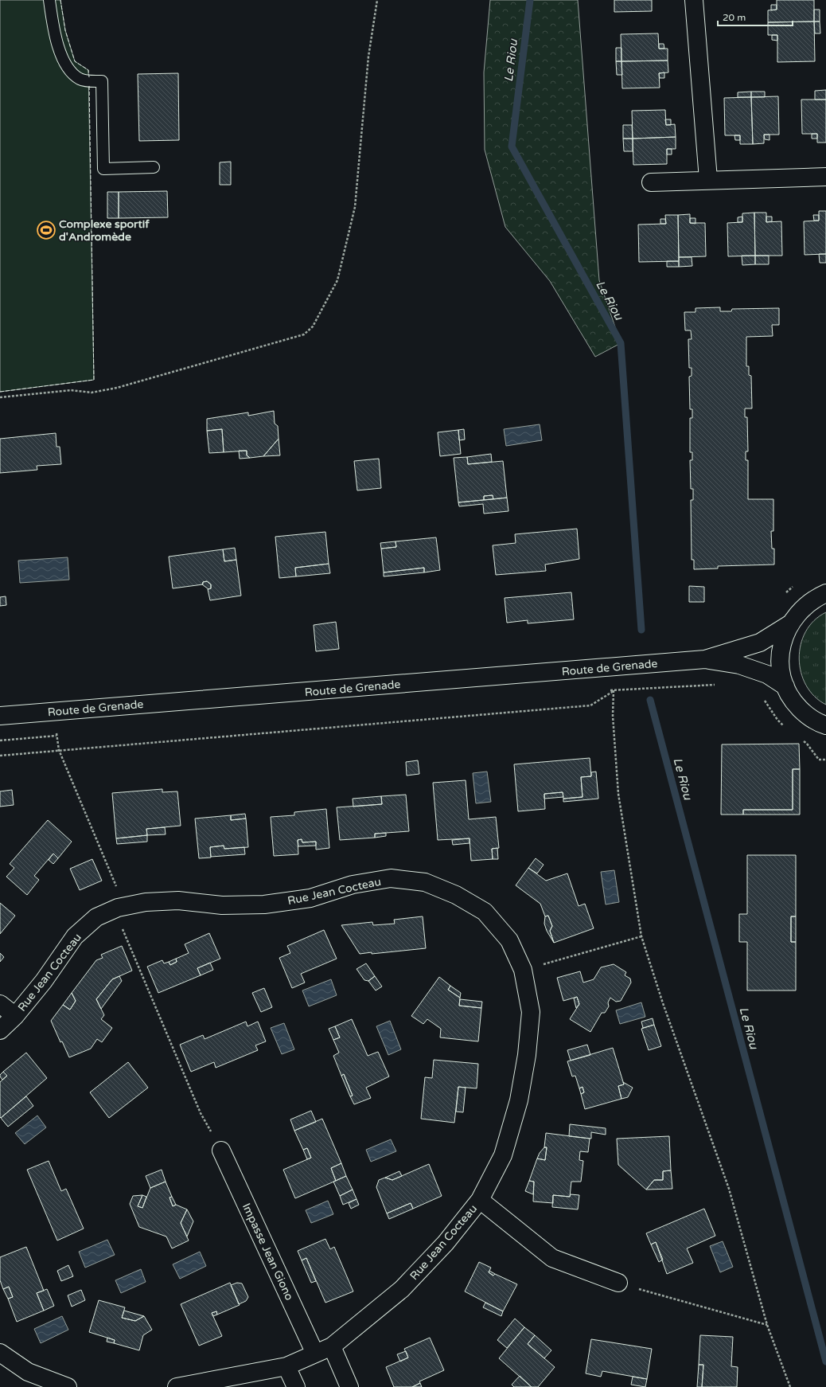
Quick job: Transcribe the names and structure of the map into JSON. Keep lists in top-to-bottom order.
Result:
{
  "streets": {
    "street": ["Route de Grenade", "Rue Jean Cocteau", "Impasse Jean Giono"]
  },
  "crossings": [
    ["Rue Jean Cocteau", "Impasse Jean Giono"]
  ],
  "water": ["Le Riou"],
  "places": {
    "sports": ["Complexe sportif d'Andromède"]
  },
  "scale_bar": "20 m"
}
